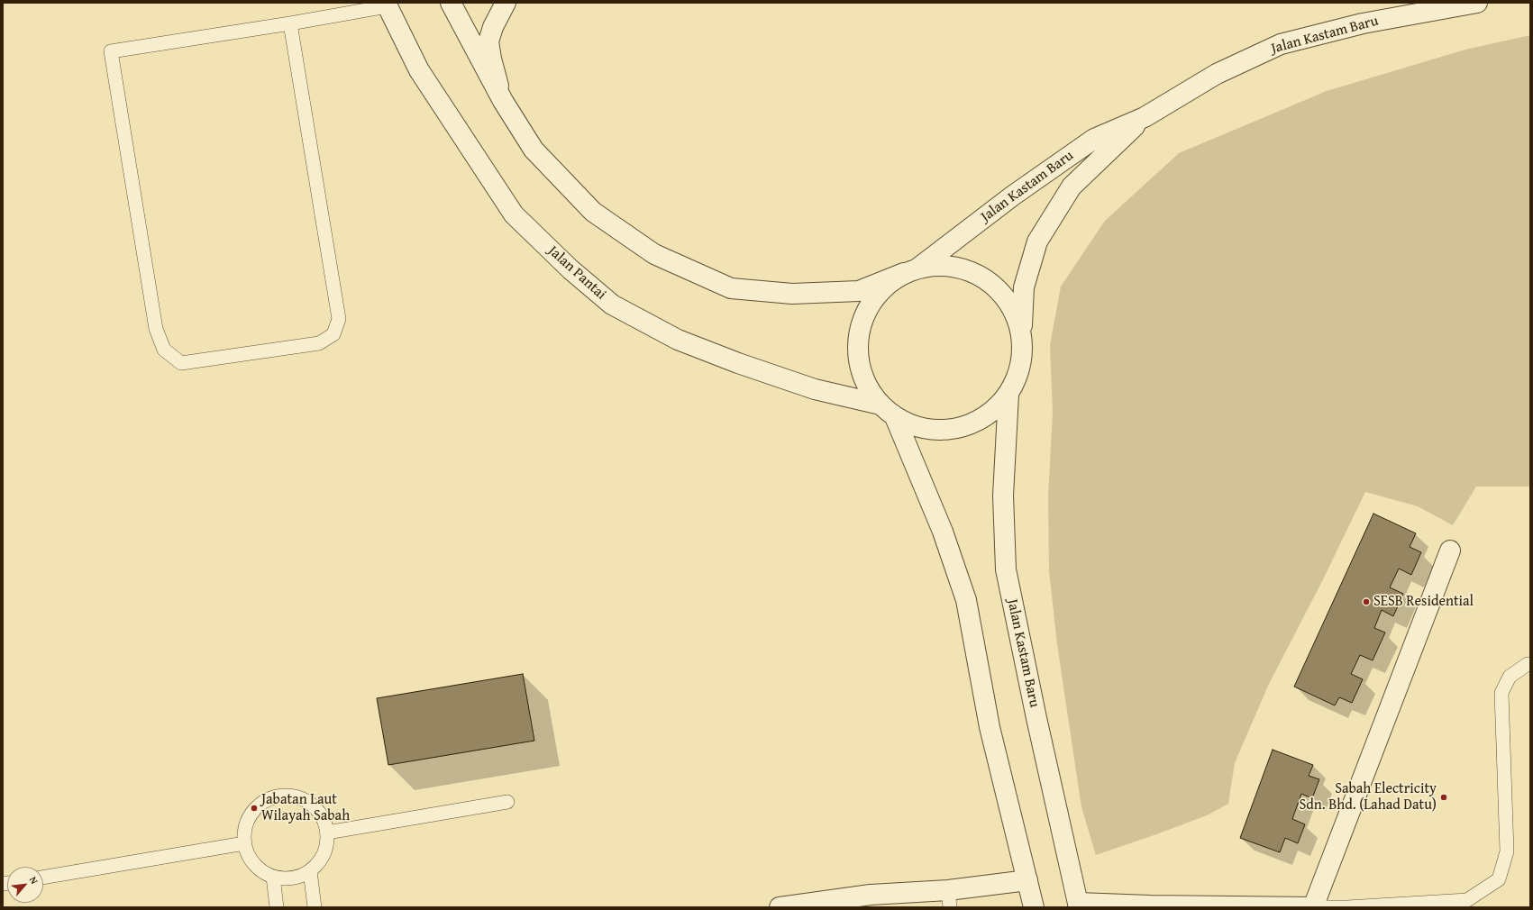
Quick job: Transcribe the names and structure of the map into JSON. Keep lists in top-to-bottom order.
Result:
{
  "streets": {
    "street": ["Jalan Kastam Baru", "Jalan Pantai"]
  },
  "crossings": [
    ["Jalan Kastam Baru", "Jalan Pantai"]
  ],
  "places": ["SESB Residential", "Sabah Electricity Sdn. Bhd. (Lahad Datu)", "Jabatan Laut Wilayah Sabah"],
  "north": "top right"
}
